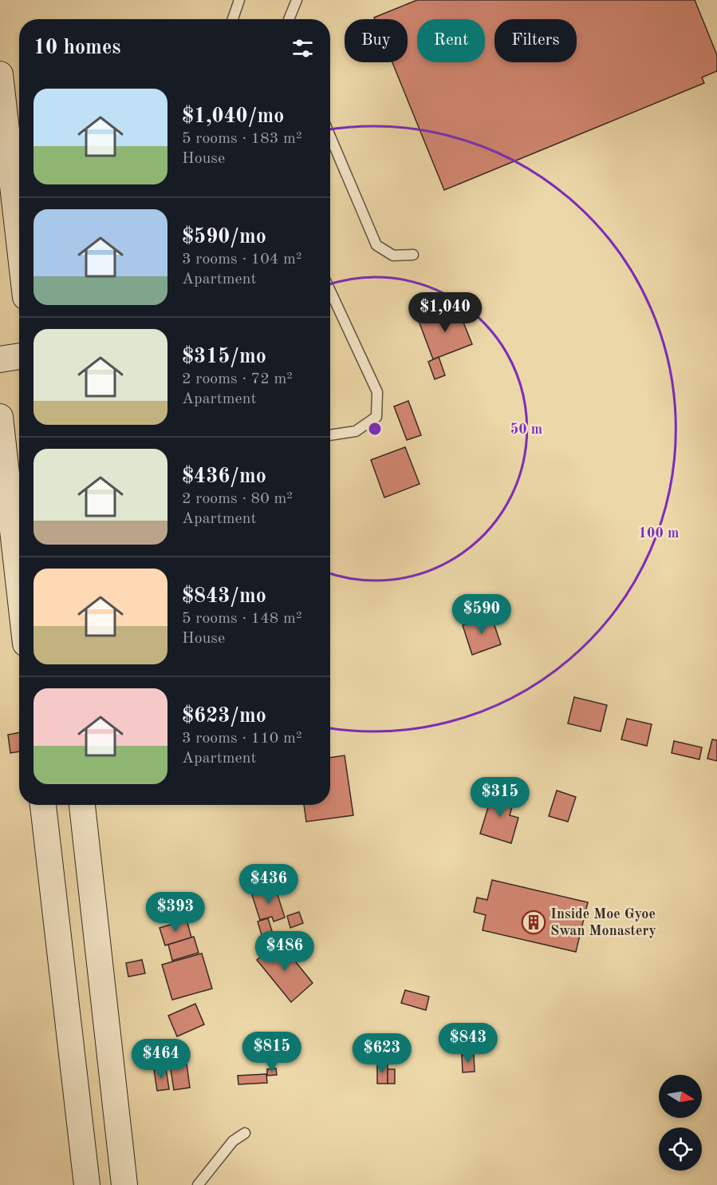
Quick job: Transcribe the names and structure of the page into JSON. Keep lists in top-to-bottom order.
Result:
{
  "places": {
    "building": ["Inside Moe Gyoe Swan Monastery"]
  },
  "north": "right",
  "page": {
    "chip": ["Buy", "Rent", "Filters"],
    "heading": "10 homes",
    "list": [
      {
        "name": "$1,040/mo",
        "note": "5 rooms · 183 m² · House"
      },
      {
        "name": "$590/mo",
        "note": "3 rooms · 104 m² · Apartment"
      },
      {
        "name": "$315/mo",
        "note": "2 rooms · 72 m² · Apartment"
      },
      {
        "name": "$436/mo",
        "note": "2 rooms · 80 m² · Apartment"
      },
      {
        "name": "$843/mo",
        "note": "5 rooms · 148 m² · House"
      },
      {
        "name": "$623/mo",
        "note": "3 rooms · 110 m² · Apartment"
      }
    ],
    "price": [
      "$1,040",
      "$590",
      "$315",
      "$436",
      "$393",
      "$486",
      "$843",
      "$815",
      "$623",
      "$464"
    ]
  },
  "rings": ["50 m", "100 m"]
}
